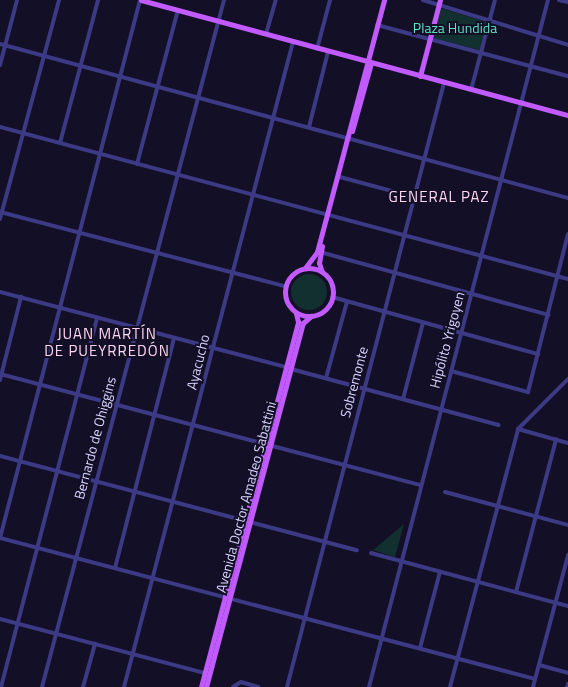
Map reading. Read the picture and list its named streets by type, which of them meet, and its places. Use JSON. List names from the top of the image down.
{
  "streets": {
    "main road": ["Avenida Doctor Amadeo Sabattini"],
    "street": [
      "Hipólito Yrigoyen",
      "Ayacucho",
      "Sobremonte",
      "Bernardo de Ohiggins"
    ]
  },
  "districts": ["GENERAL PAZ", "JUAN MARTÍN DE PUEYRREDÓN"],
  "parks": ["Plaza Hundida"]
}
